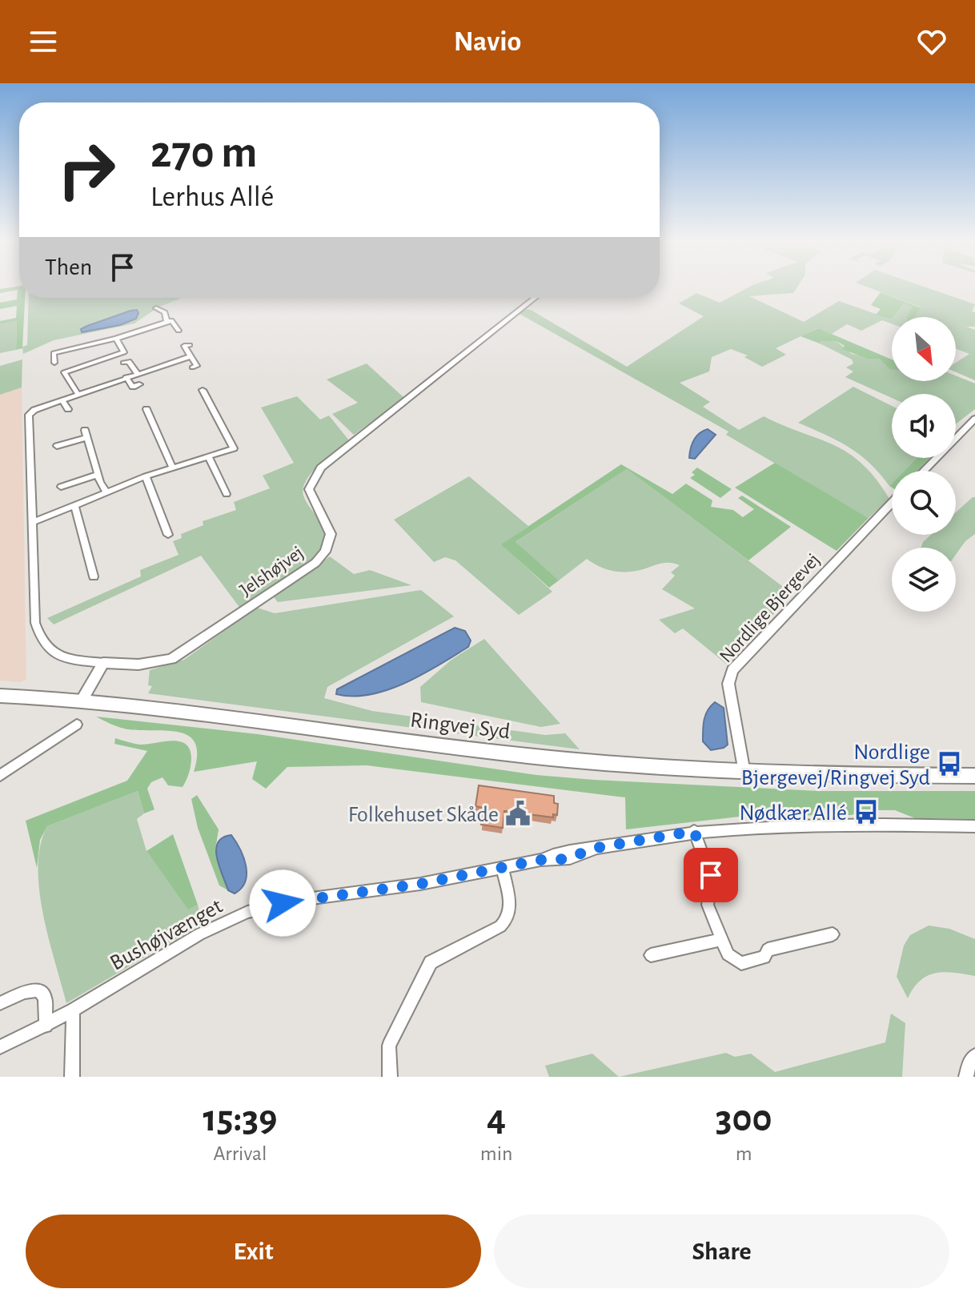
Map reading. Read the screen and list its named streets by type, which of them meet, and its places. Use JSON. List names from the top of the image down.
{
  "streets": {
    "main road": ["Ringvej Syd"],
    "street": ["Jelshøjvej", "Nordlige Bjergevej", "Bushøjvænget"]
  },
  "crossings": [
    ["Nordlige Bjergevej", "Ringvej Syd"]
  ],
  "places": {
    "bus stop": ["Nordlige Bjergevej/Ringvej Syd", "Nødkær Allé"],
    "public building": ["Folkehuset Skåde"]
  },
  "north": "bottom right",
  "page": {
    "header": "Navio",
    "turn": ["270 m", "Lerhus Allé"],
    "then": "Then",
    "eta": [
      "15:39",
      "Arrival",
      "4",
      "min",
      "300",
      "m"
    ],
    "buttons": ["Exit", "Share"]
  }
}
